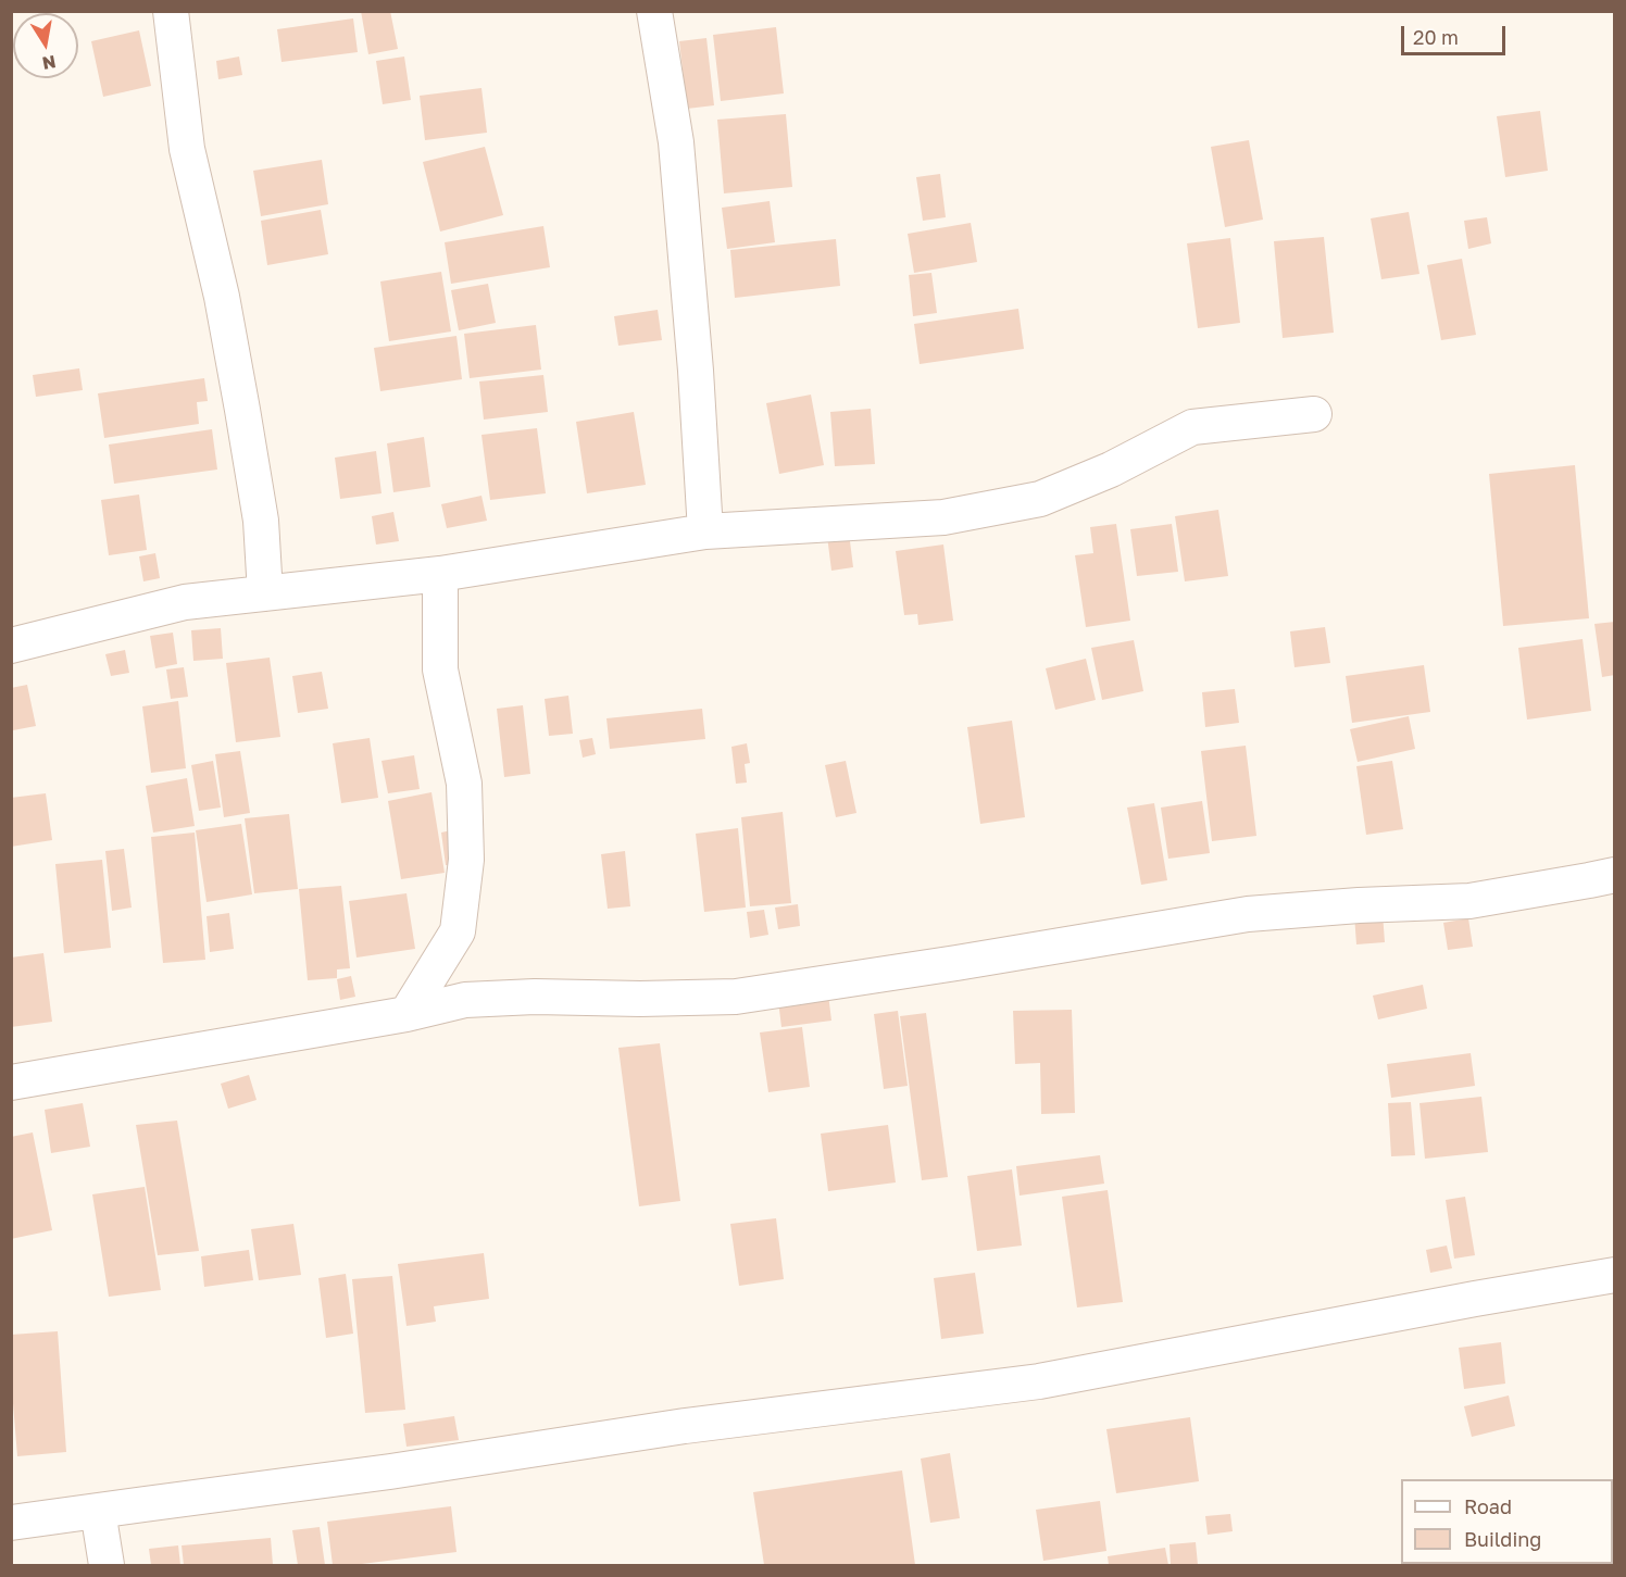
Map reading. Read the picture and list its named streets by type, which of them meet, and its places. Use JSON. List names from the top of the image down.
{
  "legend": ["Road", "Building"],
  "scale_bar": "20 m",
  "north": "bottom"
}
